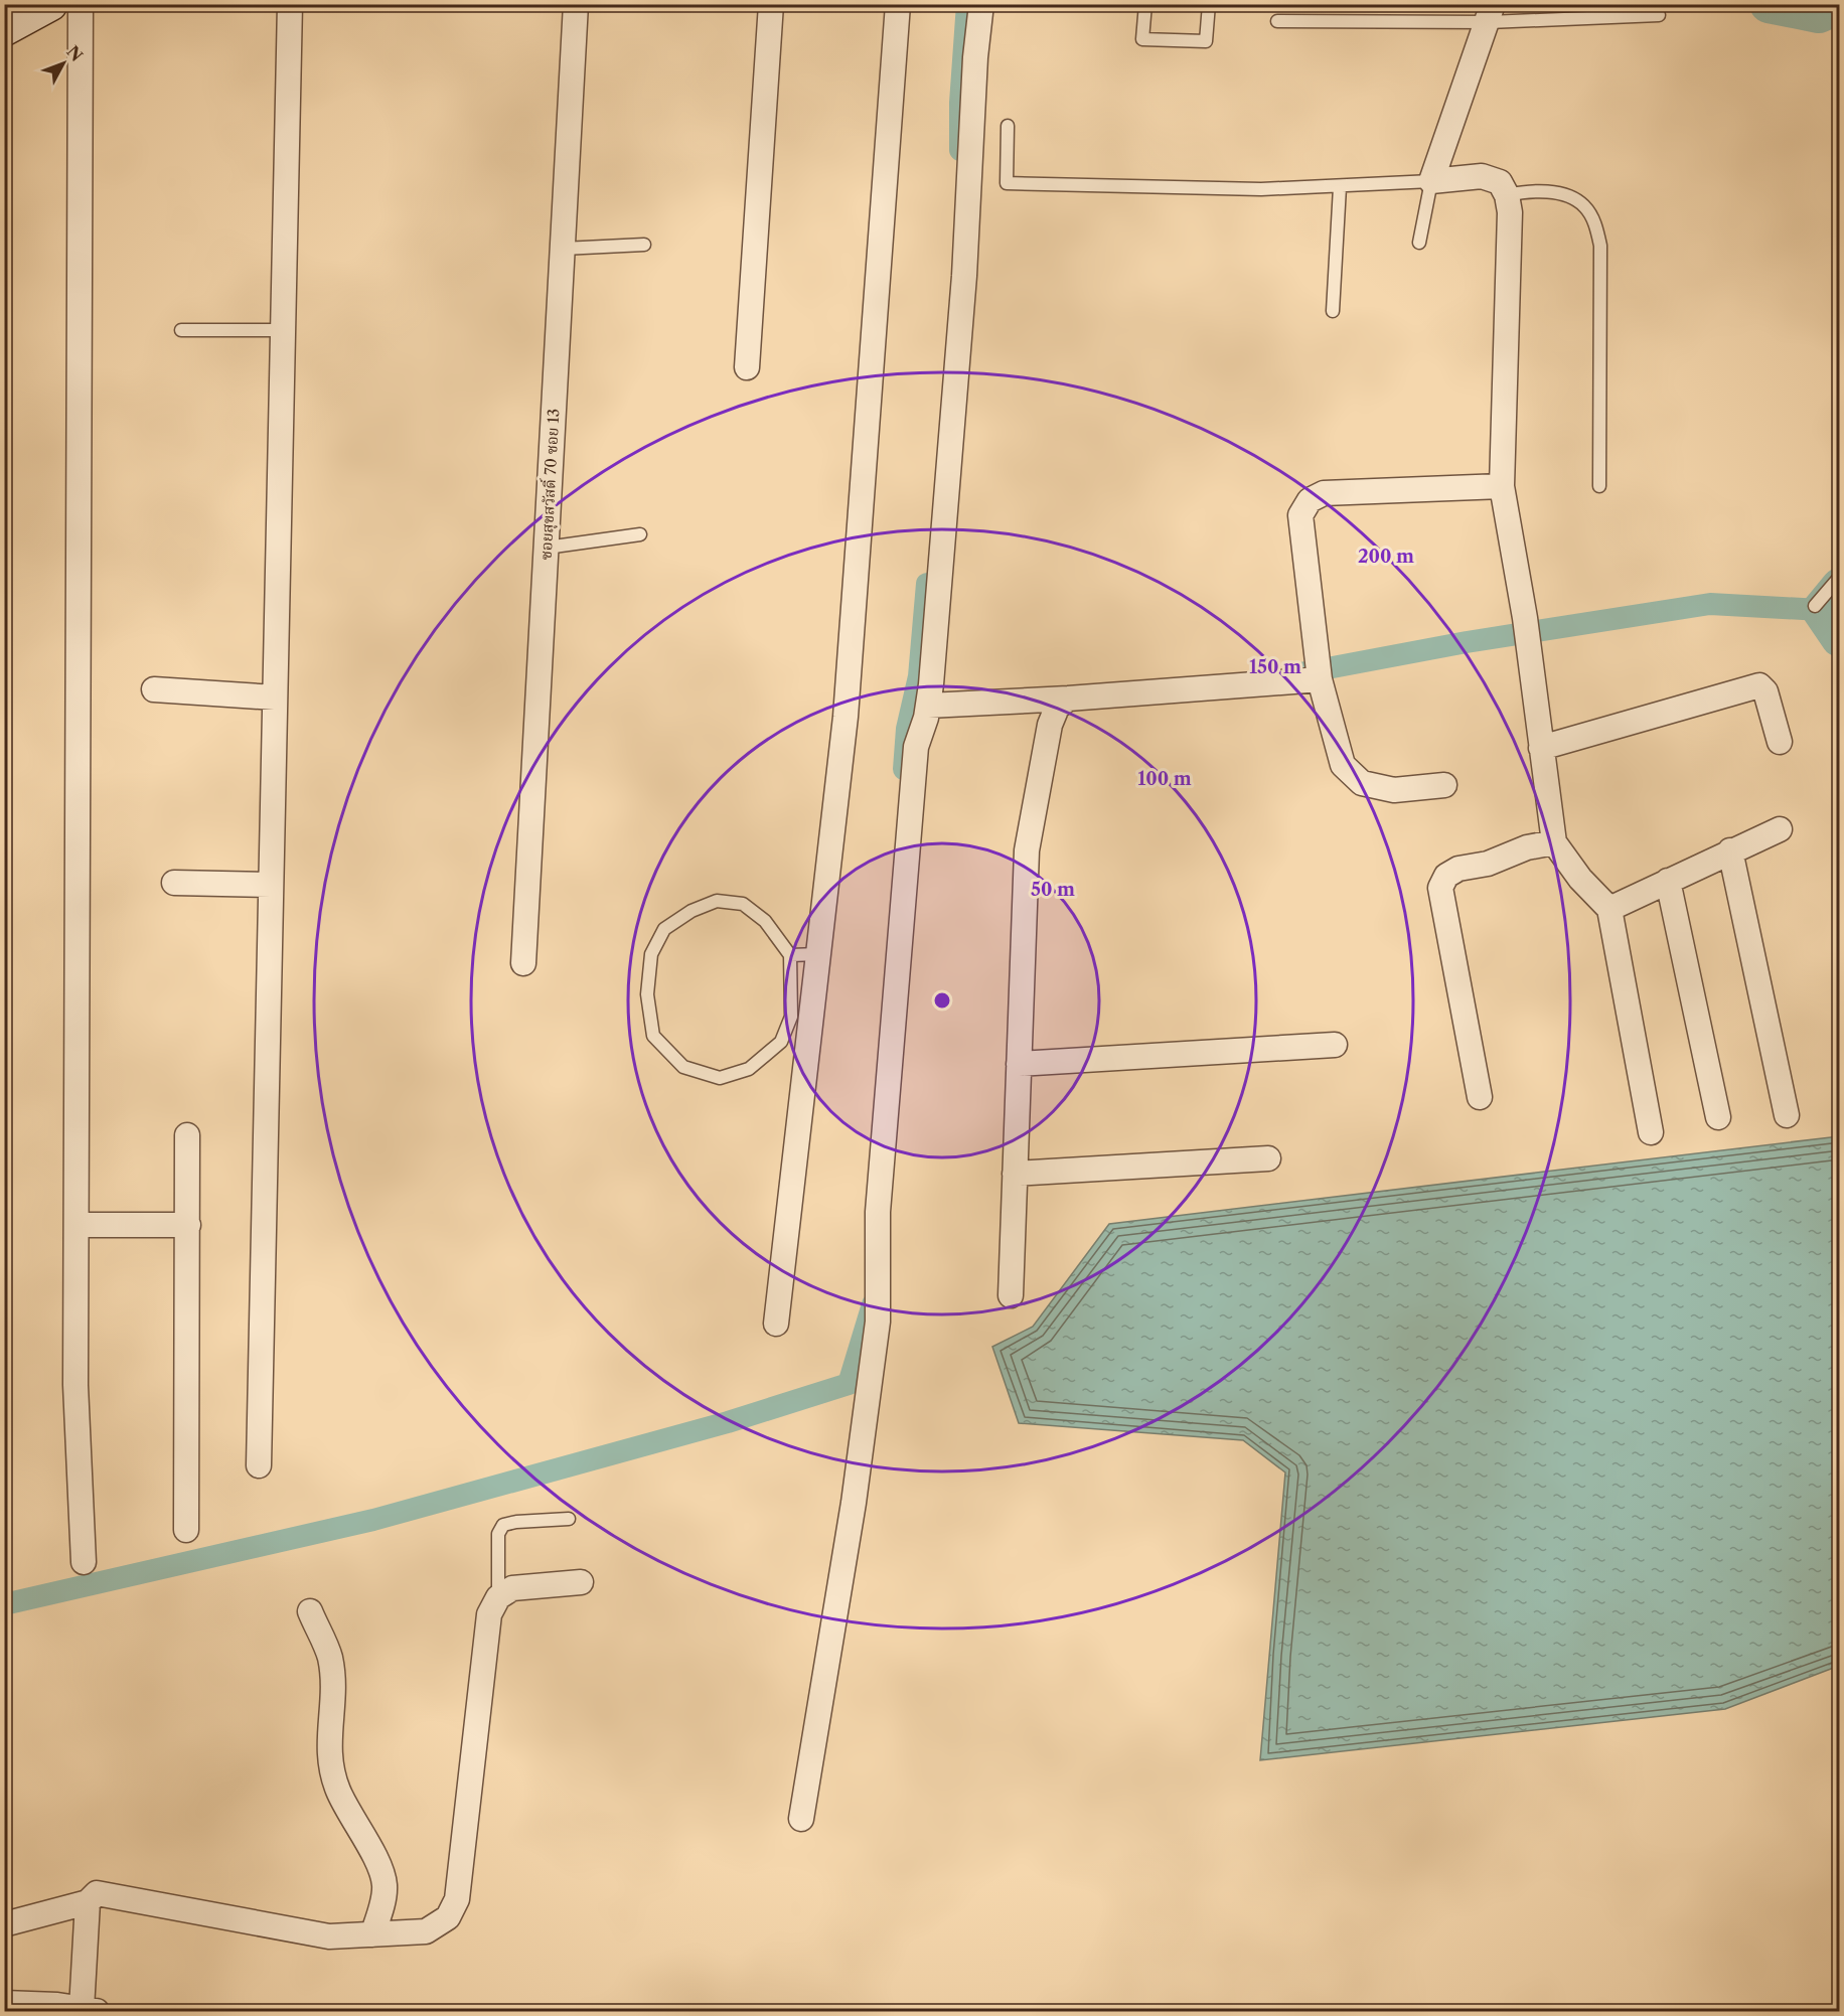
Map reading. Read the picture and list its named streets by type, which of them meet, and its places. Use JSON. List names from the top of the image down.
{
  "streets": {
    "street": ["ซอยสุขสวัสดิ์ 70 ซอย 13"]
  },
  "north": "top right",
  "rings": [
    "200 m",
    "150 m",
    "100 m",
    "50 m"
  ]
}
